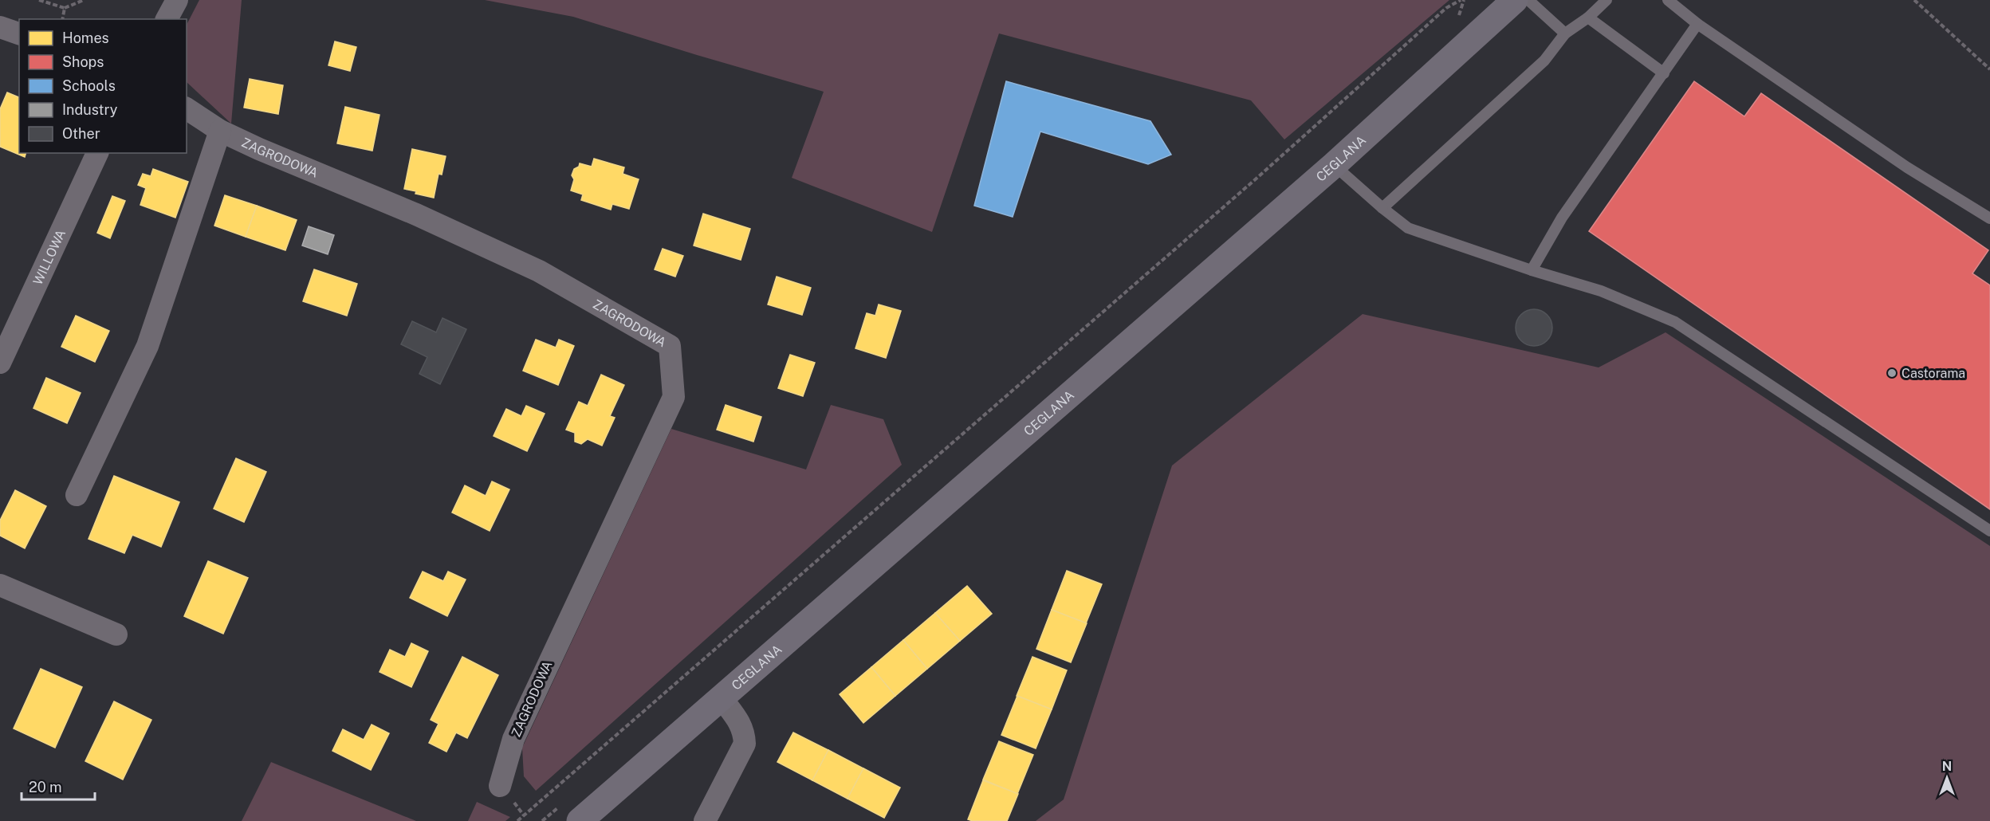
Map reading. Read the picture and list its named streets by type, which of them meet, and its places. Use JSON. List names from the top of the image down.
{
  "streets": {
    "street": ["ZAGRODOWA", "CEGLANA", "WILLOWA"]
  },
  "places": ["Castorama"],
  "legend": [
    "Homes",
    "Shops",
    "Schools",
    "Industry",
    "Other"
  ],
  "scale_bar": "20 m",
  "north": "top"
}
